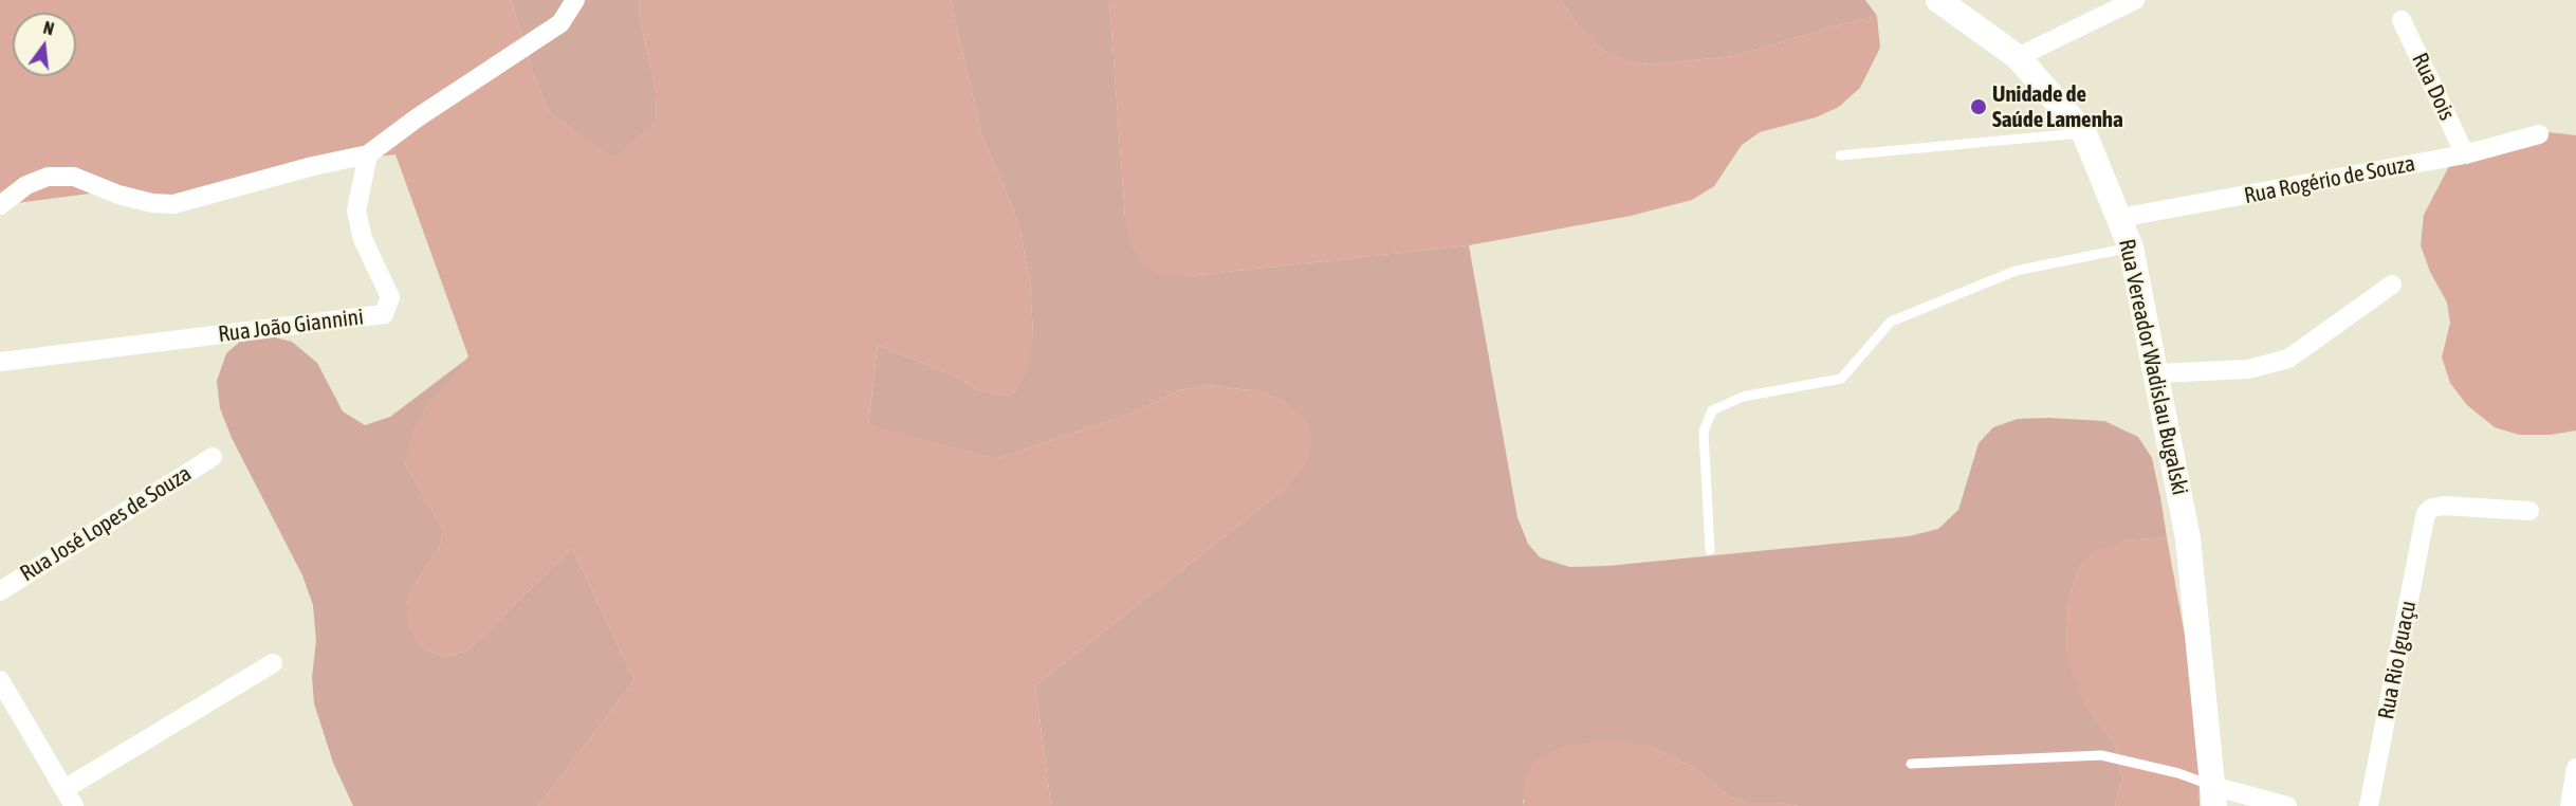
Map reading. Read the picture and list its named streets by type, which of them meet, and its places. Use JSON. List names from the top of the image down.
{
  "streets": {
    "main road": ["Rua Vereador Wadislau Bugalski"],
    "street": [
      "Rua Dois",
      "Rua Rogério de Souza",
      "Rua João Giannini",
      "Rua José Lopes de Souza",
      "Rua Rio Iguaçu"
    ]
  },
  "crossings": [
    ["Rua Dois", "Rua Rogério de Souza"],
    ["Rua Rogério de Souza", "Rua Vereador Wadislau Bugalski"]
  ],
  "places": ["Unidade de Saúde Lamenha"],
  "north": "top"
}
